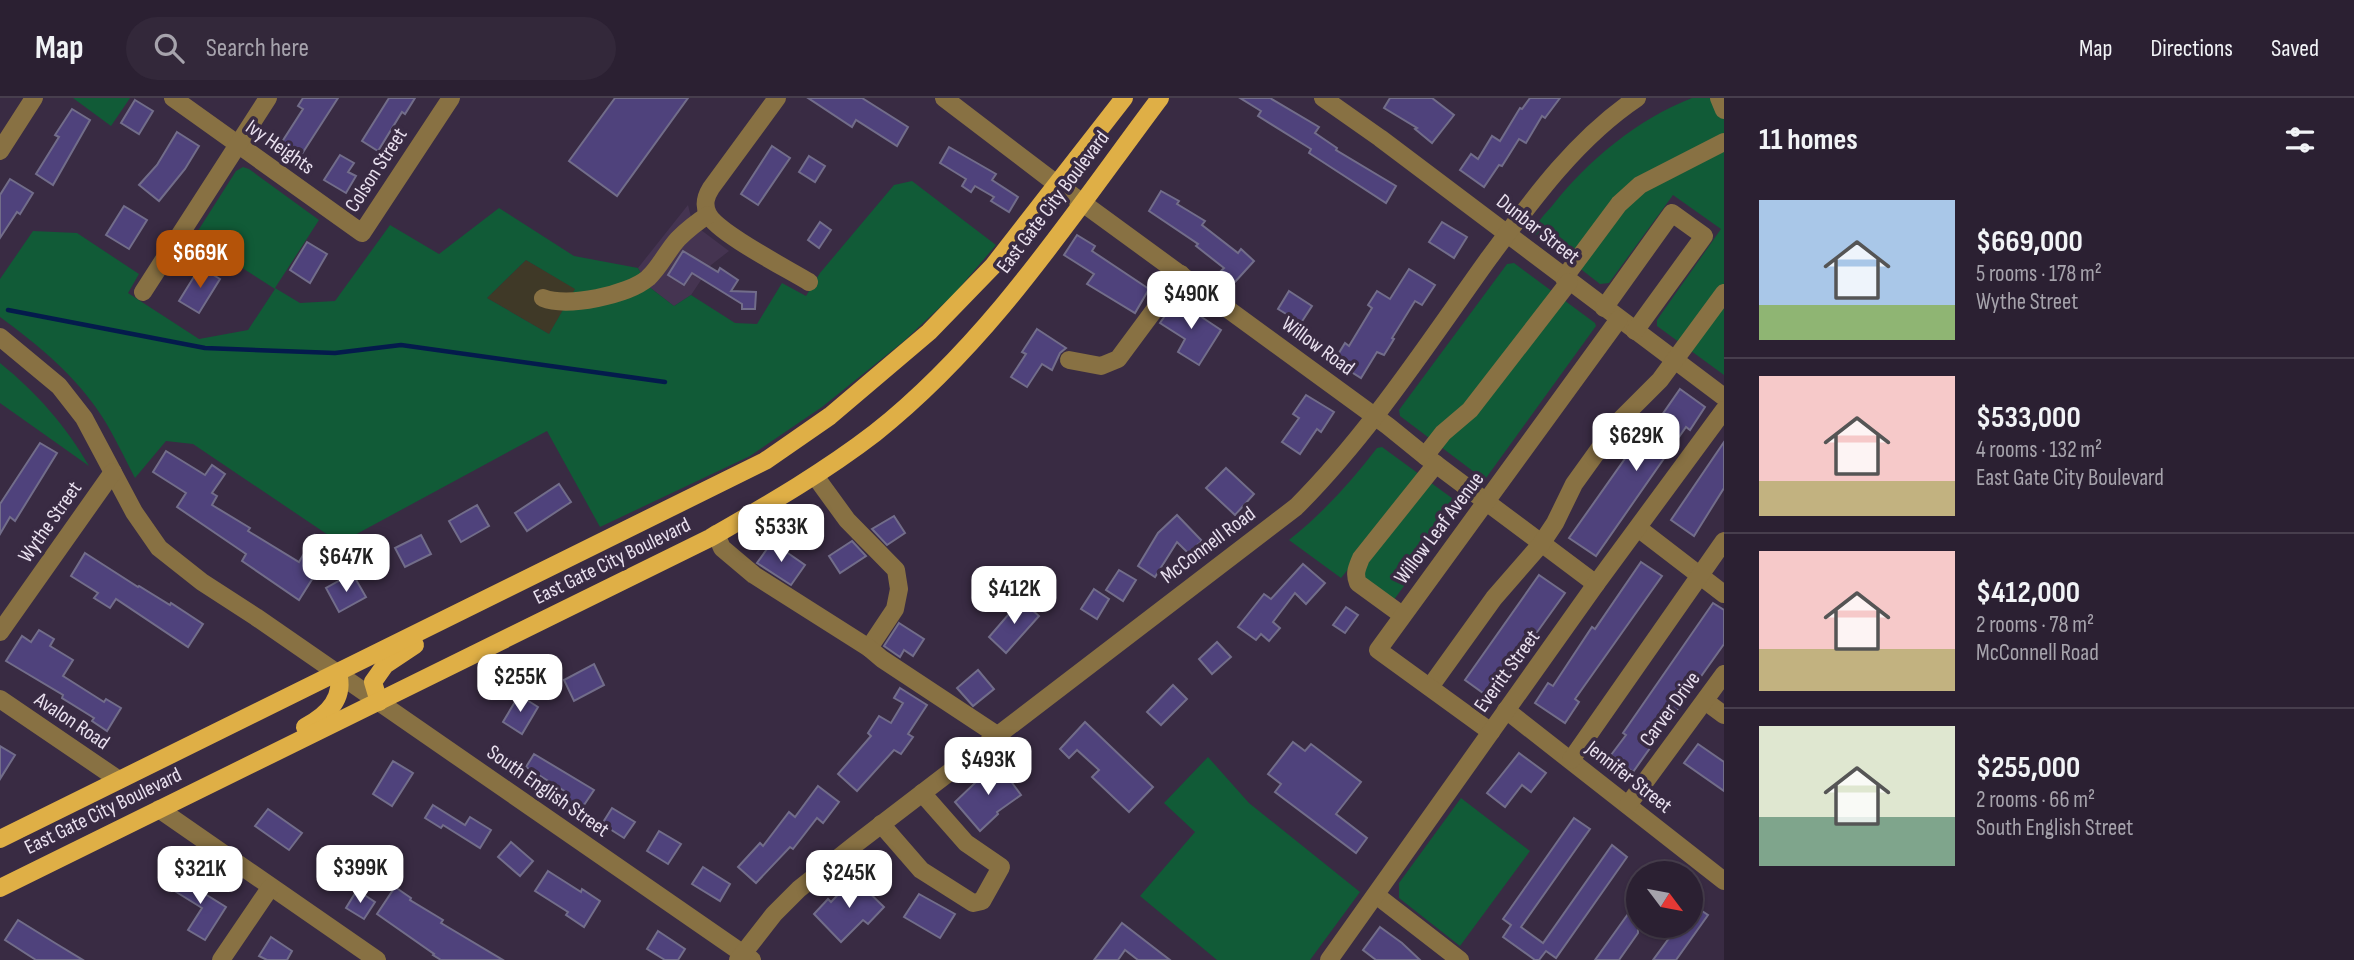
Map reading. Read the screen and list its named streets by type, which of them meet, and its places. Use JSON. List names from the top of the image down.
{
  "streets": {
    "main road": ["East Gate City Boulevard"],
    "street": [
      "Ivy Heights",
      "Colson Street",
      "Dunbar Street",
      "Willow Road",
      "Wythe Street",
      "Willow Leaf Avenue",
      "McConnell Road",
      "Everitt Street",
      "Carver Drive",
      "Avalon Road",
      "Jennifer Street",
      "South English Street"
    ]
  },
  "crossings": [
    ["Ivy Heights", "Colson Street"],
    ["East Gate City Boulevard", "Willow Road"],
    ["East Gate City Boulevard", "Avalon Road"],
    ["East Gate City Boulevard", "South English Street"],
    ["Dunbar Street", "Willow Leaf Avenue"],
    ["Dunbar Street", "McConnell Road"],
    ["Dunbar Street", "Everitt Street"],
    ["Willow Road", "Willow Leaf Avenue"],
    ["Willow Road", "McConnell Road"],
    ["Willow Road", "Everitt Street"],
    ["Wythe Street", "South English Street"],
    ["Willow Leaf Avenue", "Everitt Street"],
    ["McConnell Road", "South English Street"],
    ["Everitt Street", "Jennifer Street"],
    ["Carver Drive", "Jennifer Street"]
  ],
  "north": "bottom right",
  "page": {
    "header": "Map",
    "search": "Search here",
    "nav": ["Map", "Directions", "Saved"],
    "heading": "11 homes",
    "list": [
      {
        "name": "$669,000",
        "note": "5 rooms · 178 m² · Wythe Street"
      },
      {
        "name": "$533,000",
        "note": "4 rooms · 132 m² · East Gate City Boulevard"
      },
      {
        "name": "$412,000",
        "note": "2 rooms · 78 m² · McConnell Road"
      },
      {
        "name": "$255,000",
        "note": "2 rooms · 66 m² · South English Street"
      }
    ],
    "price": [
      "$669K",
      "$490K",
      "$629K",
      "$533K",
      "$647K",
      "$412K",
      "$255K",
      "$493K",
      "$399K",
      "$321K",
      "$245K"
    ]
  }
}
